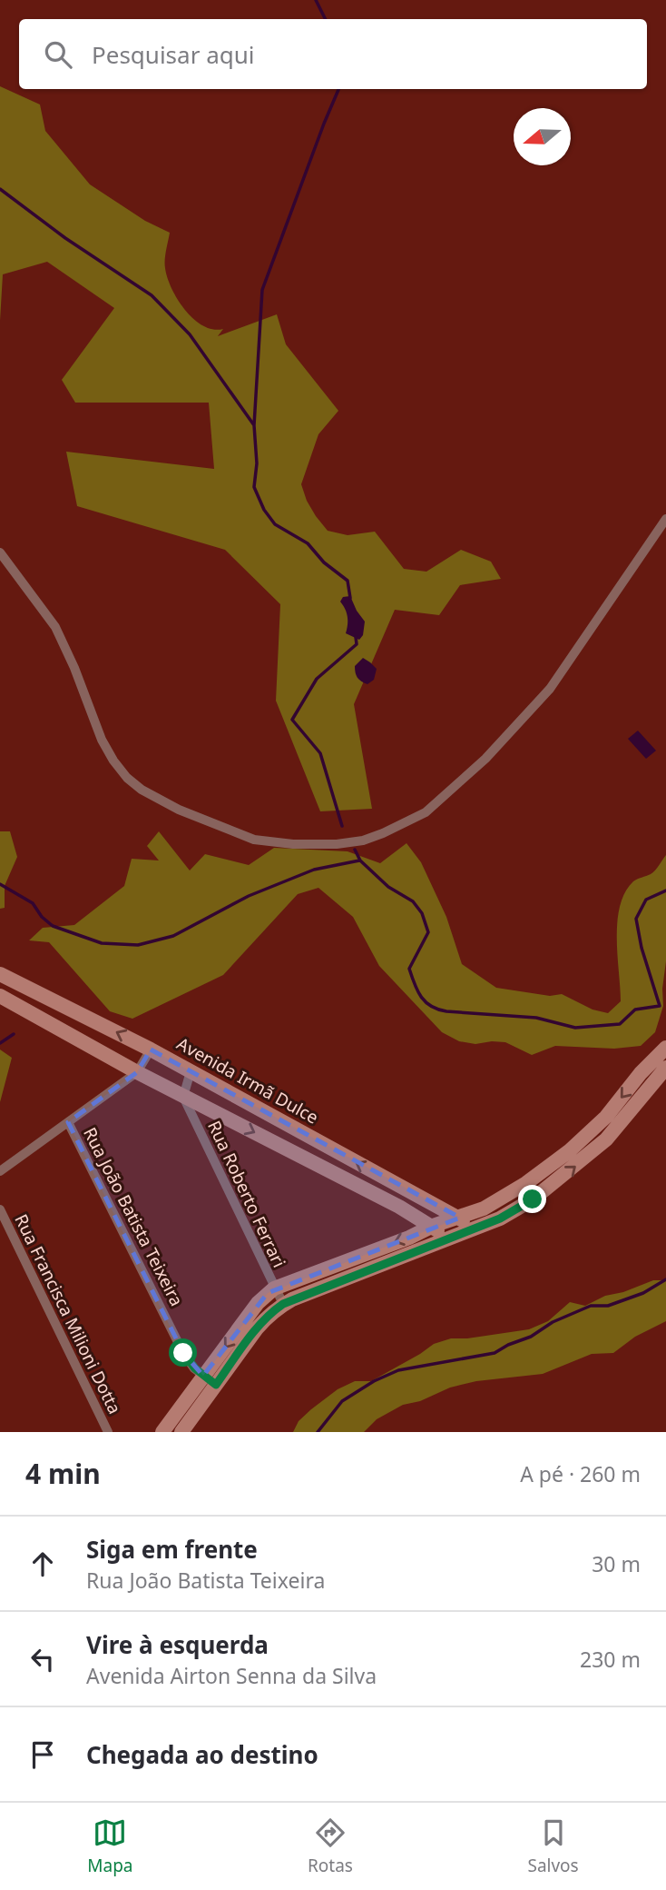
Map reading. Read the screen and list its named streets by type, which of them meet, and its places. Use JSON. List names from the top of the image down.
{
  "streets": {
    "street": [
      "Avenida Irmã Dulce",
      "Rua Roberto Ferrari",
      "Rua João Batista Teixeira",
      "Rua Francisca Milioni Dotta"
    ]
  },
  "north": "left",
  "page": {
    "search": "Pesquisar aqui",
    "heading": ["4 min", "A pé · 260 m"],
    "list": [
      ["Siga em frente", "Rua João Batista Teixeira", "30 m"],
      ["Vire à esquerda", "Avenida Airton Senna da Silva", "230 m"],
      "Chegada ao destino"
    ],
    "nav": ["Mapa", "Rotas", "Salvos"]
  }
}
